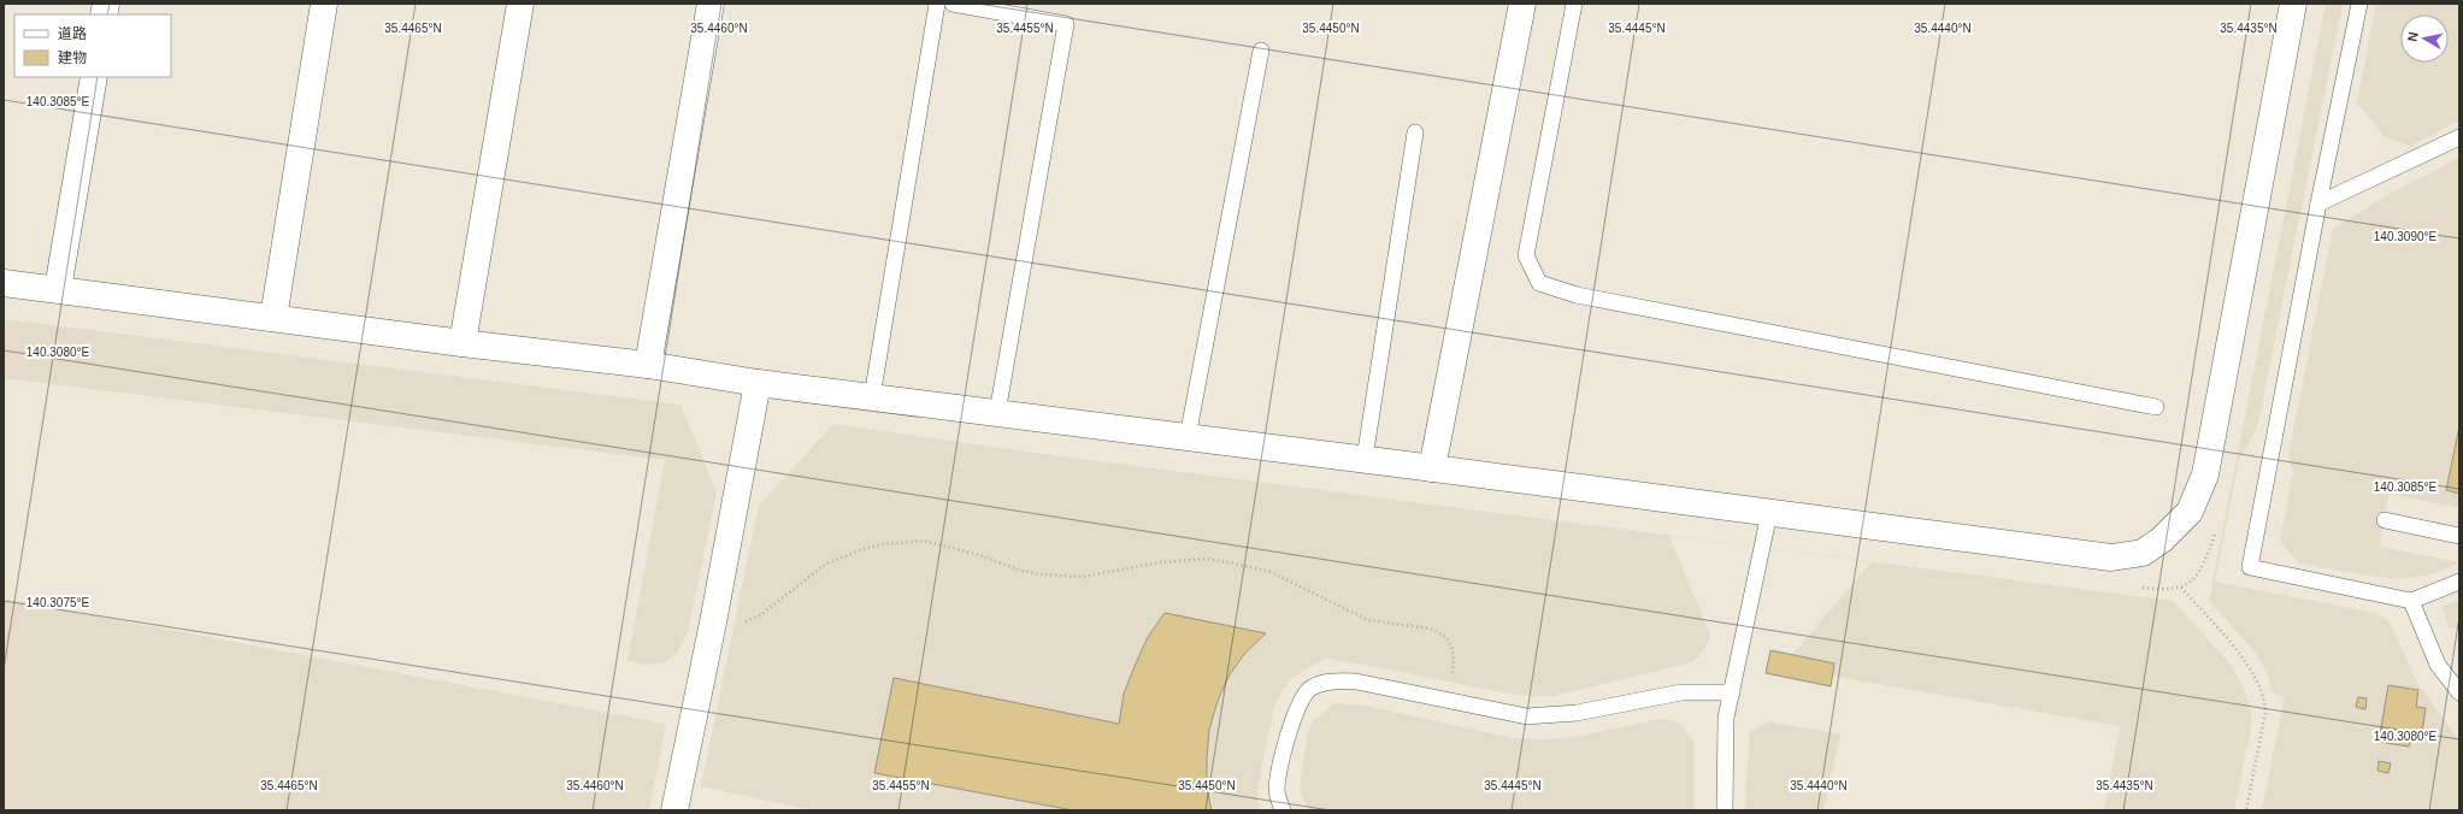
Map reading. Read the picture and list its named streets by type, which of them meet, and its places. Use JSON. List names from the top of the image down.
{
  "legend": ["道路", "建物"],
  "north": "left",
  "coordinates": [
    "35.4465°N",
    "35.4460°N",
    "35.4455°N",
    "35.4450°N",
    "35.4445°N",
    "35.4440°N",
    "35.4435°N",
    "140.3085°E",
    "140.3090°E",
    "140.3080°E",
    "140.3075°E"
  ]
}
